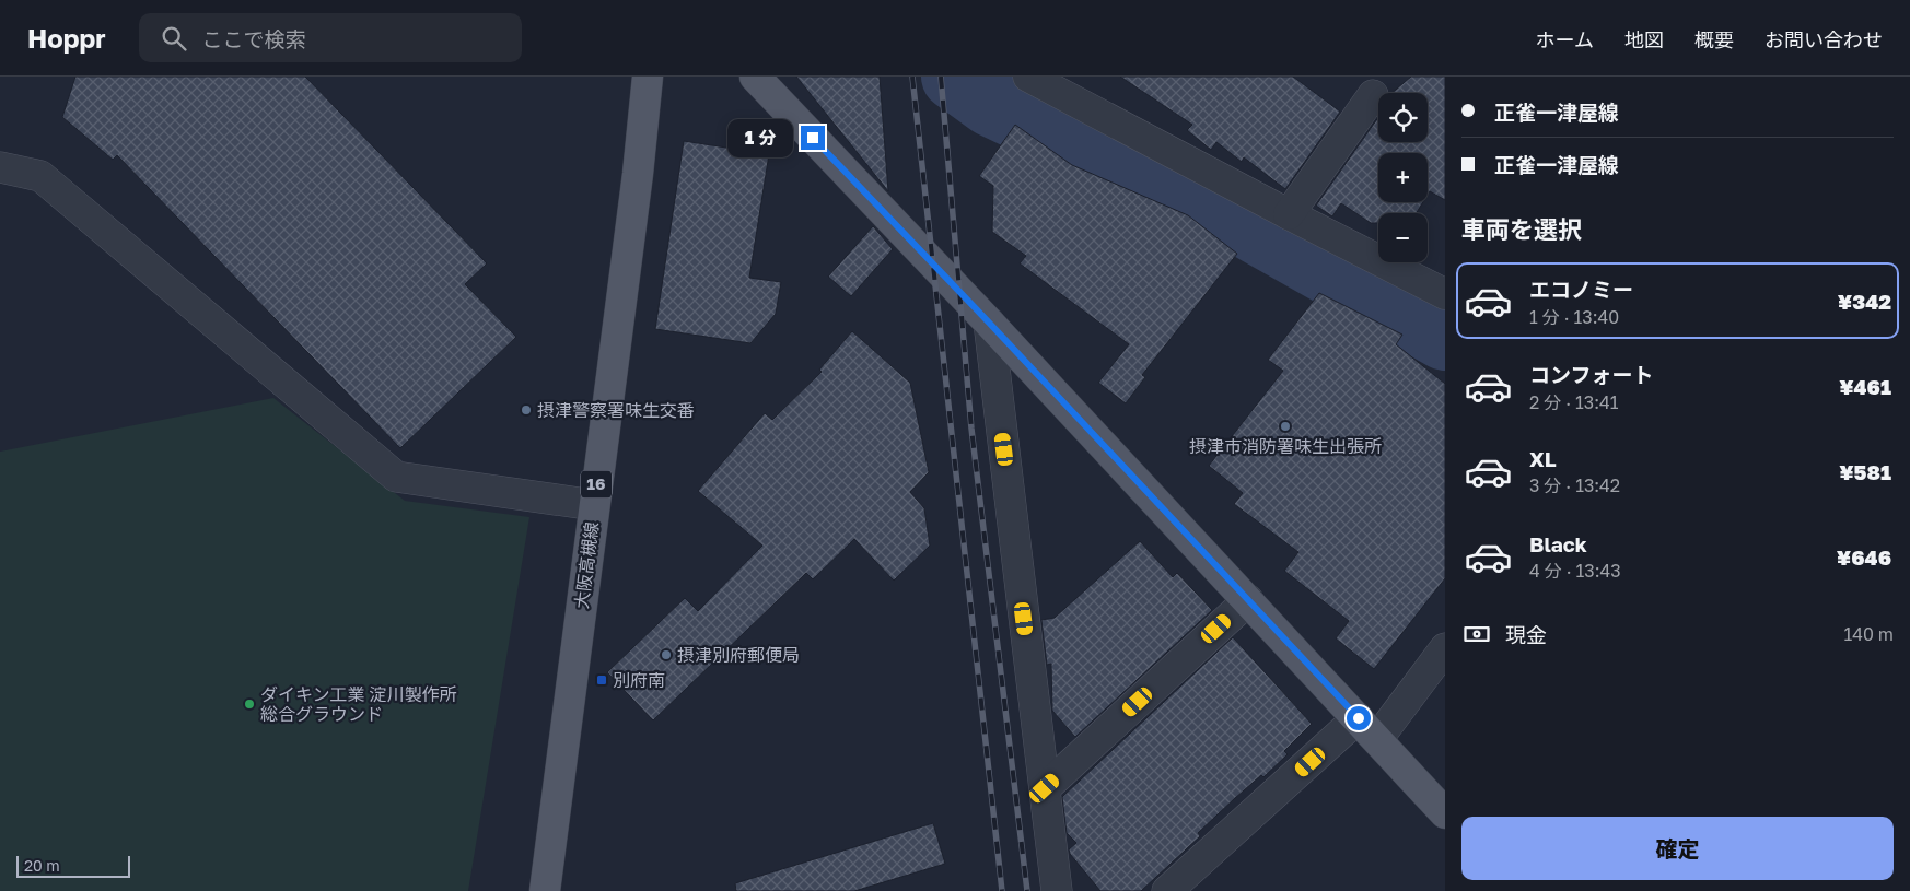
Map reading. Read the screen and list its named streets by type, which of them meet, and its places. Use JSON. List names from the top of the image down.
{
  "streets": {
    "main road": ["16", "大阪高槻線"]
  },
  "places": {
    "other": [
      "摂津警察署味生交番",
      "摂津市消防署味生出張所",
      "摂津別府郵便局",
      "ダイキン工業 淀川製作所 総合グラウンド"
    ],
    "transit": ["別府南"]
  },
  "scale_bar": "20 m",
  "page": {
    "header": "Hoppr",
    "search": "ここで検索",
    "nav": [
      "ホーム",
      "地図",
      "概要",
      "お問い合わせ"
    ],
    "banner": ["正雀一津屋線", "正雀一津屋線"],
    "map_buttons": ["+", "−"],
    "bubble": "1 分",
    "heading": "車両を選択",
    "list": [
      {
        "name": "エコノミー",
        "note": "1 分 · 13:40",
        "value": "¥342"
      },
      {
        "name": "コンフォート",
        "note": "2 分 · 13:41",
        "value": "¥461"
      },
      {
        "name": "XL",
        "note": "3 分 · 13:42",
        "value": "¥581"
      },
      {
        "name": "Black",
        "note": "4 分 · 13:43",
        "value": "¥646"
      }
    ],
    "pay": ["現金", "140 m"],
    "buttons": "確定",
    "scale": "20 m"
  }
}
